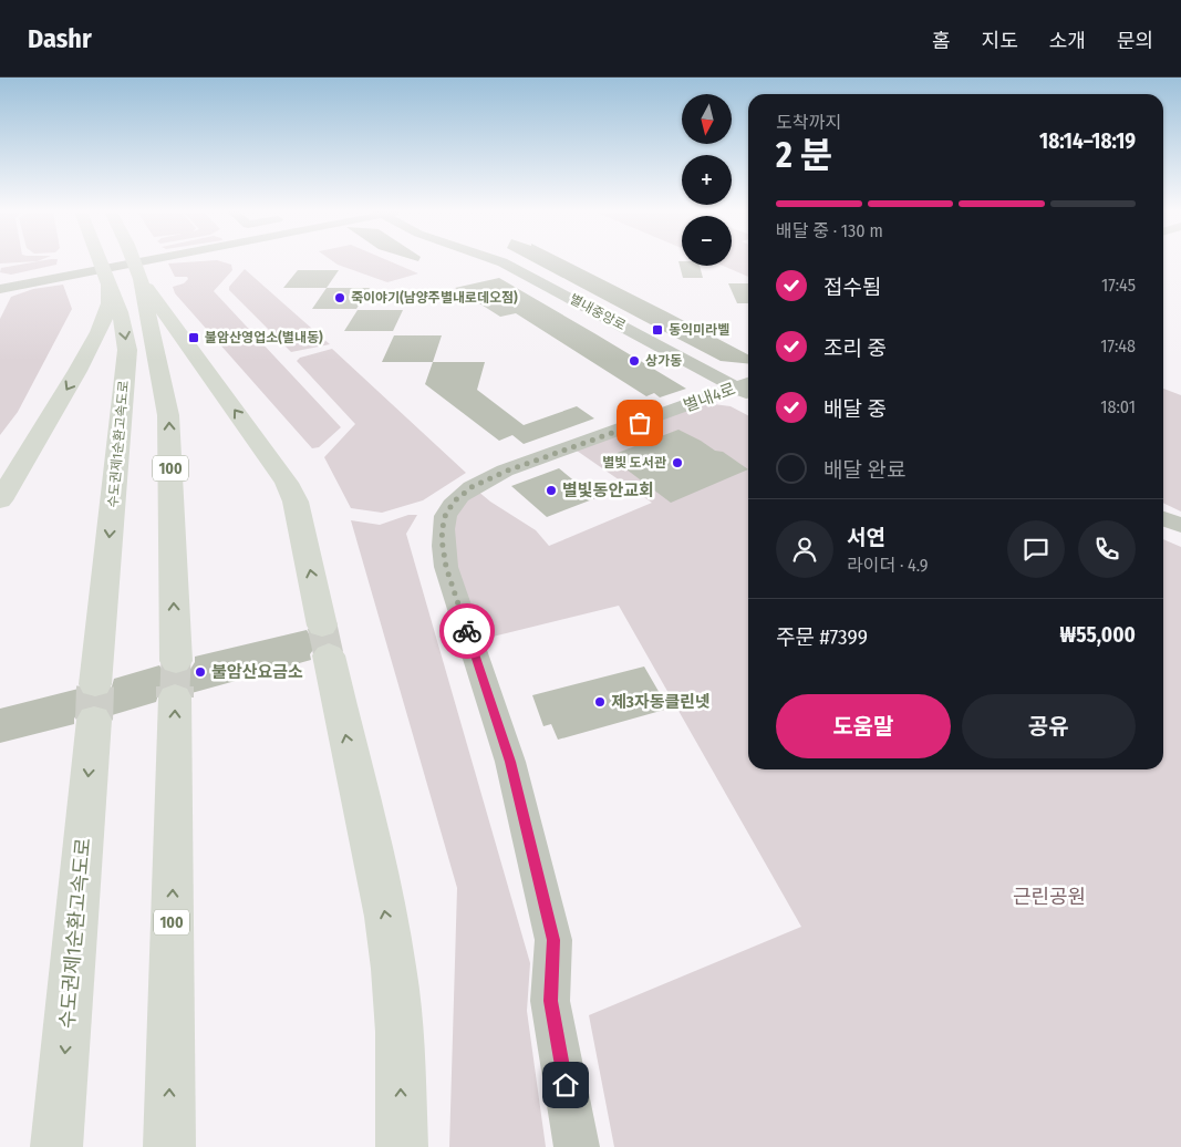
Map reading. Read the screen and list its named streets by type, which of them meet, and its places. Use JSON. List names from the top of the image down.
{
  "streets": {
    "highway": ["수도권제1순환고속도로", "100"],
    "street": ["별내중앙로", "별내4로"]
  },
  "crossings": [
    ["별내중앙로", "별내4로"]
  ],
  "parks": ["근린공원"],
  "places": {
    "other": [
      "죽이야기(남양주별내로데오점)",
      "상가동",
      "별빛 도서관",
      "별빛동안교회",
      "불암산요금소",
      "제3자동클린넷"
    ],
    "transit": ["동익미라벨", "불암산영업소(별내동)"]
  },
  "north": "bottom",
  "page": {
    "header": "Dashr",
    "nav": [
      "홈",
      "지도",
      "소개",
      "문의"
    ],
    "map_buttons": ["+", "−"],
    "heading": ["2 분", "도착까지", "18:14–18:19"],
    "panel": [
      "서연",
      "라이더 · 4.9",
      "주문 #7399",
      "₩55,000"
    ],
    "bar": "배달 중 · 130 m",
    "list": [
      ["접수됨", "17:45"],
      ["조리 중", "17:48"],
      ["배달 중", "18:01"],
      "배달 완료"
    ],
    "buttons": ["도움말", "공유"]
  }
}
